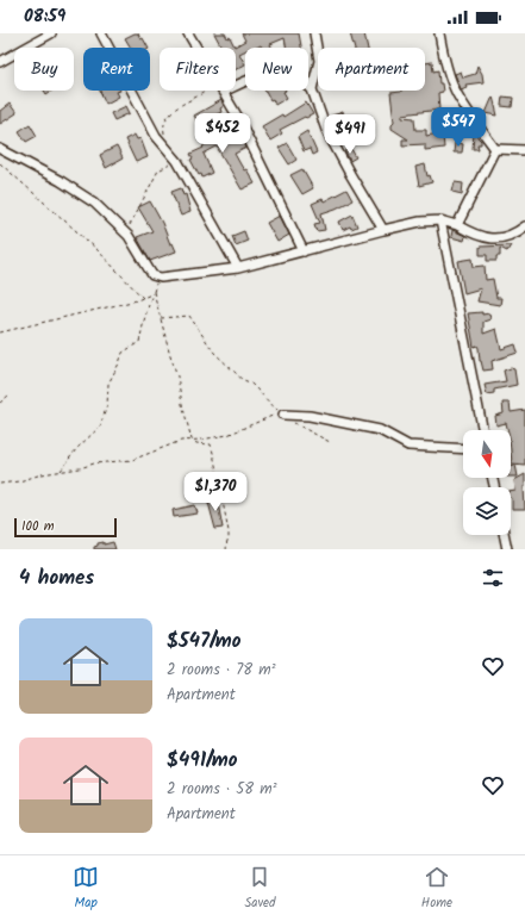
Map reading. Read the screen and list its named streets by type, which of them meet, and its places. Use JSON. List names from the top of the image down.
{
  "scale_bar": "100 m",
  "north": "bottom",
  "page": {
    "status": "08:59",
    "chip": [
      "Buy",
      "Rent",
      "Filters",
      "New",
      "Apartment"
    ],
    "price": [
      "$547",
      "$452",
      "$491",
      "$1,370"
    ],
    "scale": "100 m",
    "heading": "4 homes",
    "list": [
      {
        "name": "$547/mo",
        "note": "2 rooms · 78 m² · Apartment"
      },
      {
        "name": "$491/mo",
        "note": "2 rooms · 58 m² · Apartment"
      }
    ],
    "tabs": ["Map", "Saved", "Home"]
  }
}
